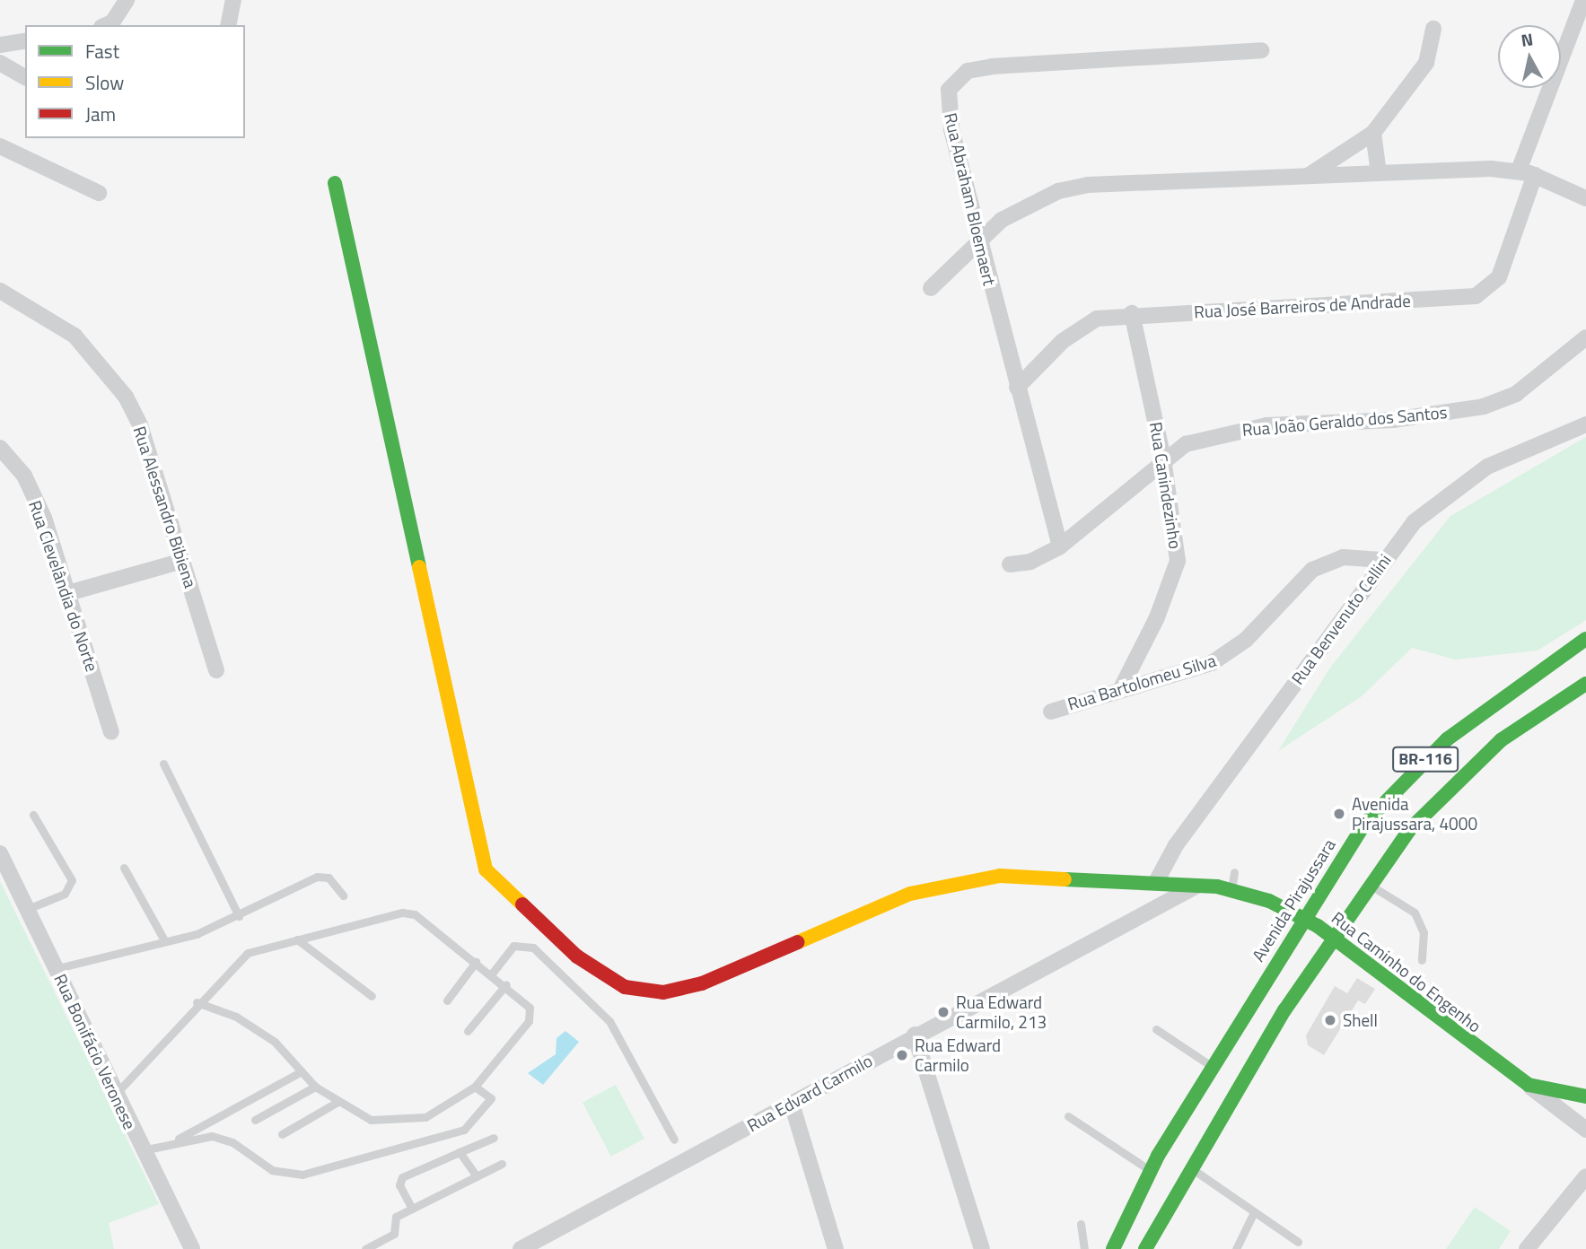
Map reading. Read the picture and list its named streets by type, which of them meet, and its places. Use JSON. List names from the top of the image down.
{
  "streets": {
    "street": [
      "Rua Abraham Bloemaert",
      "Rua José Barreiros de Andrade",
      "Rua João Geraldo dos Santos",
      "Rua Canindezinho",
      "Rua Alessandro Bibiena",
      "Rua Clevelândia do Norte",
      "Rua Benvenuto Cellini",
      "Rua Bartolomeu Silva",
      "BR-116",
      "Avenida Pirajussara",
      "Rua Caminho do Engenho",
      "Rua Bonifácio Veronese",
      "Rua Edvard Carmilo"
    ]
  },
  "crossings": [
    ["Rua Abraham Bloemaert", "Rua José Barreiros de Andrade"],
    ["Rua Abraham Bloemaert", "Rua João Geraldo dos Santos"],
    ["Rua José Barreiros de Andrade", "Rua Canindezinho"],
    ["Rua João Geraldo dos Santos", "Rua Canindezinho"],
    ["Rua Canindezinho", "Rua Bartolomeu Silva"],
    ["Rua Benvenuto Cellini", "Rua Bartolomeu Silva"],
    ["Rua Benvenuto Cellini", "Rua Caminho do Engenho"],
    ["BR-116", "Rua Caminho do Engenho"],
    ["Avenida Pirajussara", "Rua Caminho do Engenho"],
    ["Rua Caminho do Engenho", "Rua Edvard Carmilo"]
  ],
  "places": [
    "Avenida Pirajussara, 4000",
    "Rua Edward Carmilo, 213",
    "Shell",
    "Rua Edward Carmilo"
  ],
  "legend": ["Fast", "Slow", "Jam"],
  "north": "top"
}
